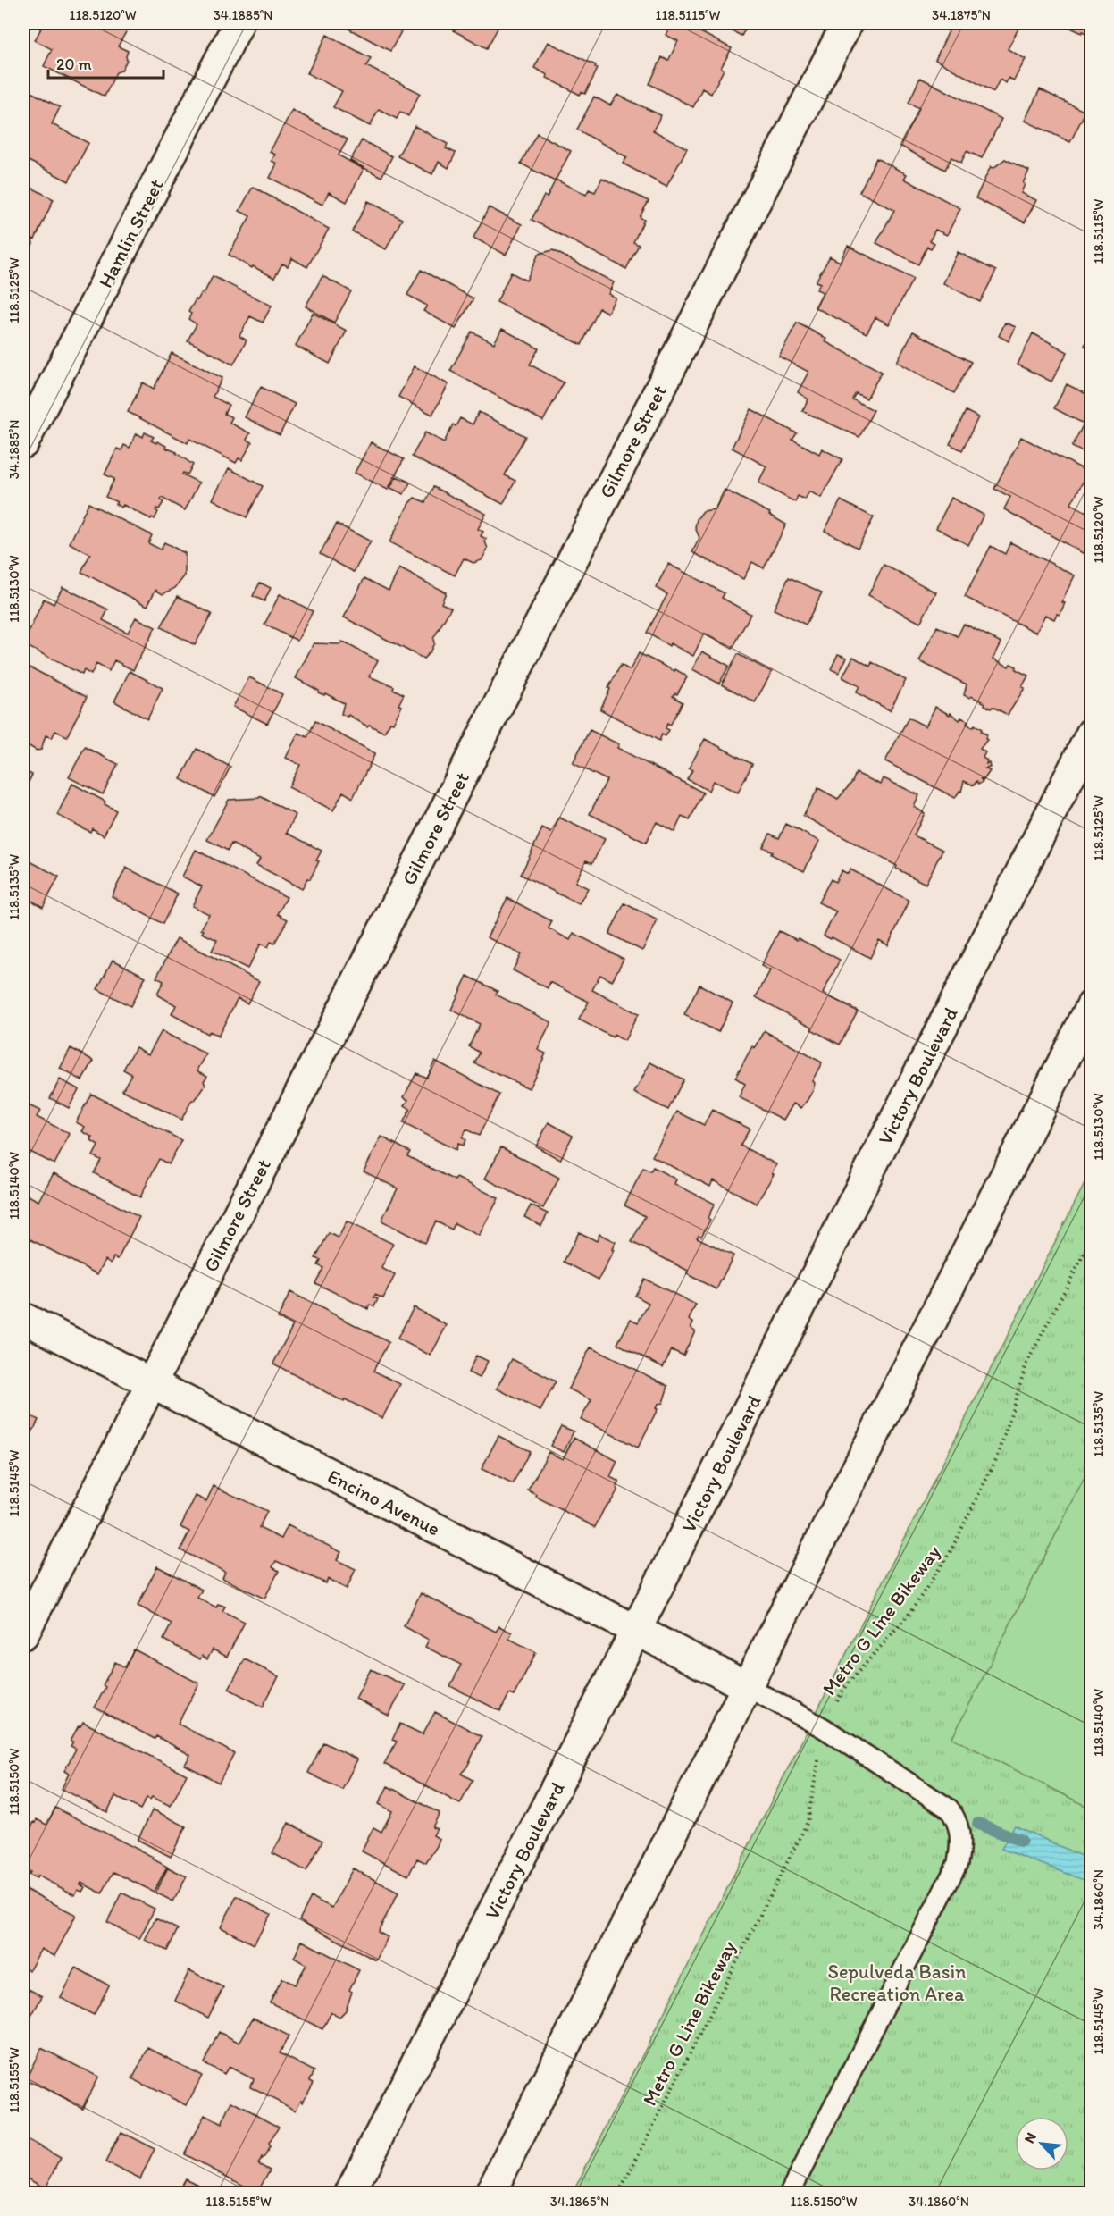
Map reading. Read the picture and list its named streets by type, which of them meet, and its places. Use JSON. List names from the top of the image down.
{
  "streets": {
    "street": [
      "Hamlin Street",
      "Gilmore Street",
      "Victory Boulevard",
      "Encino Avenue"
    ],
    "path": ["Metro G Line Bikeway"]
  },
  "crossings": [
    ["Gilmore Street", "Encino Avenue"],
    ["Victory Boulevard", "Encino Avenue"]
  ],
  "parks": ["Sepulveda Basin Recreation Area"],
  "scale_bar": "20 m",
  "north": "top left",
  "coordinates": [
    "118.5120°W",
    "34.1885°N",
    "118.5115°W",
    "34.1875°N",
    "118.5125°W",
    "118.5130°W",
    "118.5135°W",
    "118.5140°W",
    "118.5145°W",
    "118.5150°W",
    "34.1860°N",
    "118.5155°W",
    "34.1865°N"
  ]
}
